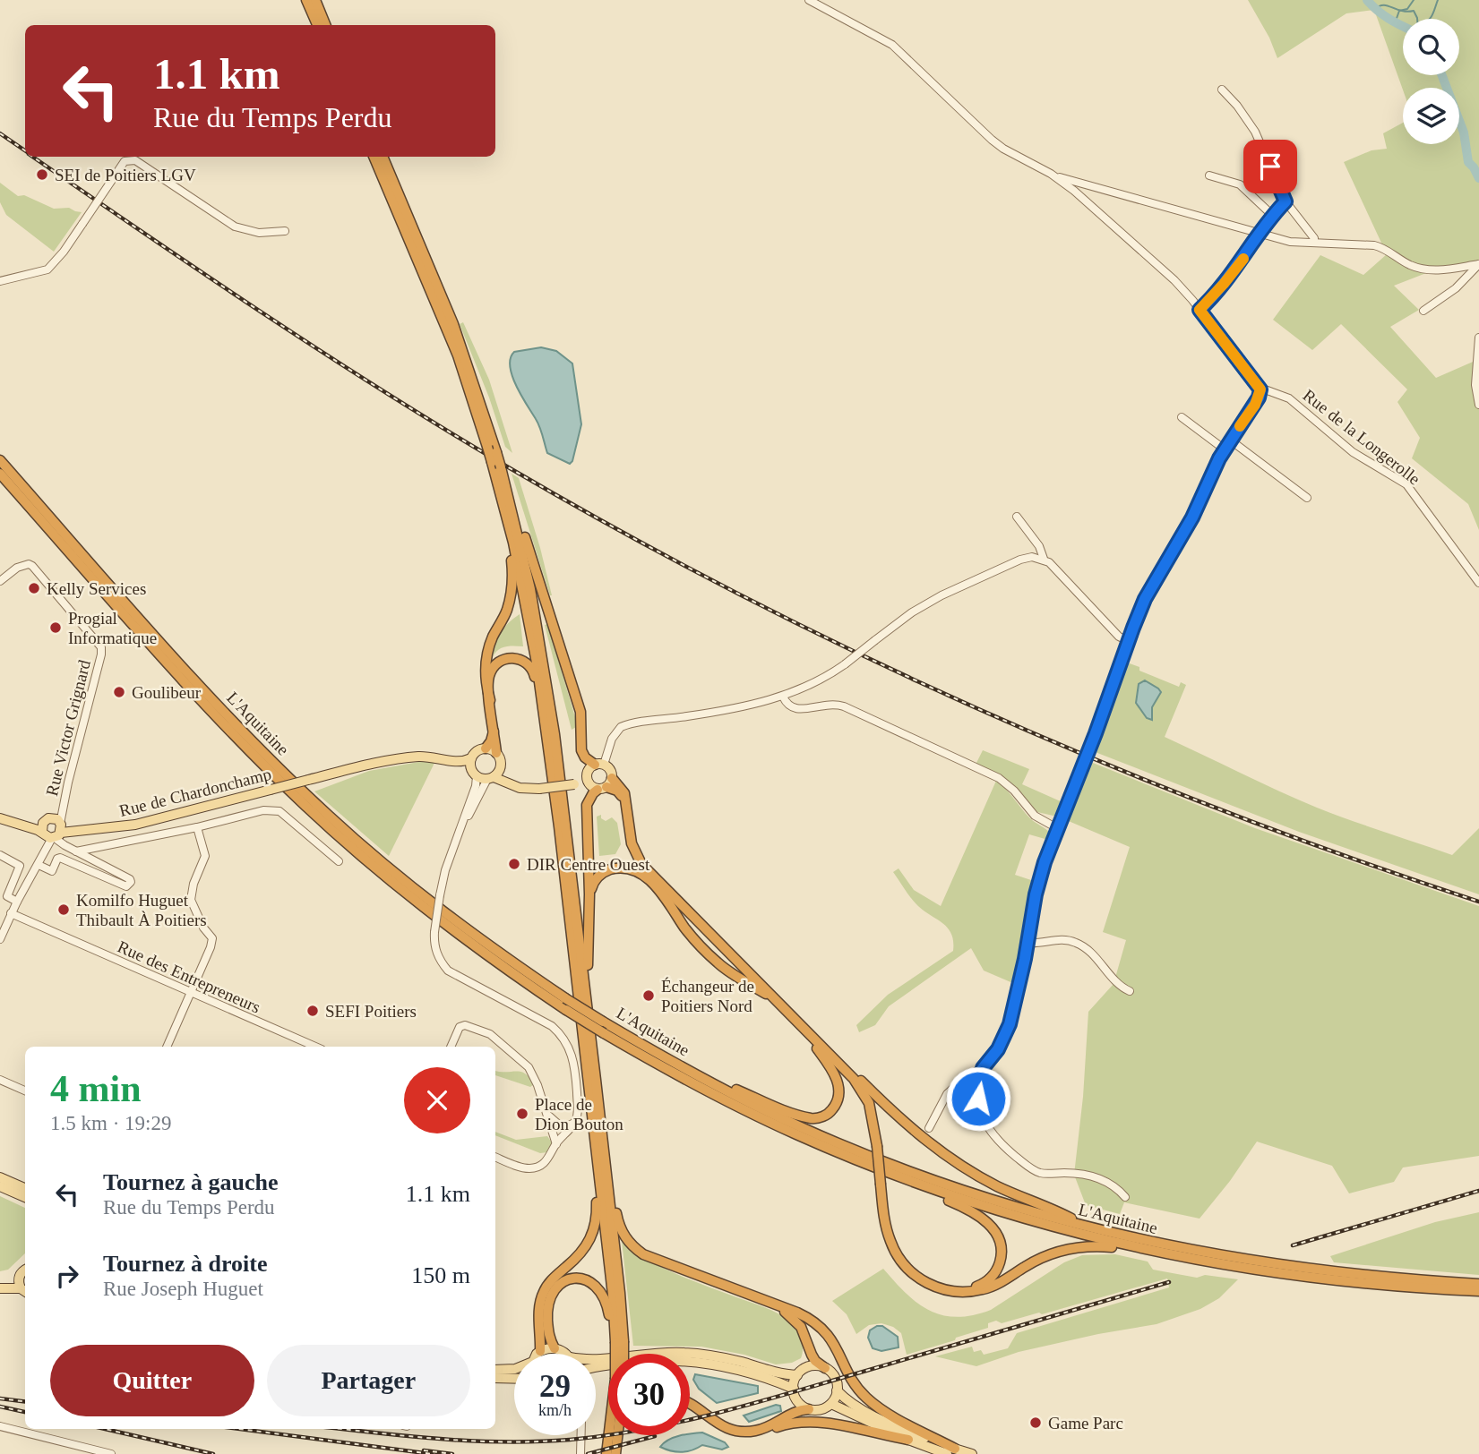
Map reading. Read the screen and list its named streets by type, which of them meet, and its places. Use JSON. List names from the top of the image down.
{
  "streets": {
    "highway": ["L'Aquitaine"],
    "main road": ["Rue de Chardonchamp"],
    "street": ["Rue de la Longerolle", "Rue Victor Grignard", "Rue des Entrepreneurs"]
  },
  "crossings": [
    ["Rue Victor Grignard", "Rue de Chardonchamp"]
  ],
  "places": [
    "SEI de Poitiers LGV",
    "Kelly Services",
    "Progial Informatique",
    "Goulibeur",
    "DIR Centre Ouest",
    "Komilfo Huguet Thibault À Poitiers",
    "Échangeur de Poitiers Nord",
    "SEFI Poitiers",
    "Place de Dion Bouton",
    "Game Parc"
  ],
  "page": {
    "turn": ["1.1 km", "Rue du Temps Perdu"],
    "heading": ["4 min", "1.5 km · 19:29"],
    "list": [
      {
        "name": "Tournez à gauche",
        "note": "Rue du Temps Perdu",
        "value": "1.1 km"
      },
      {
        "name": "Tournez à droite",
        "note": "Rue Joseph Huguet",
        "value": "150 m"
      }
    ],
    "buttons": ["Quitter", "Partager"],
    "speed": "29 km/h",
    "limit": "30"
  }
}
